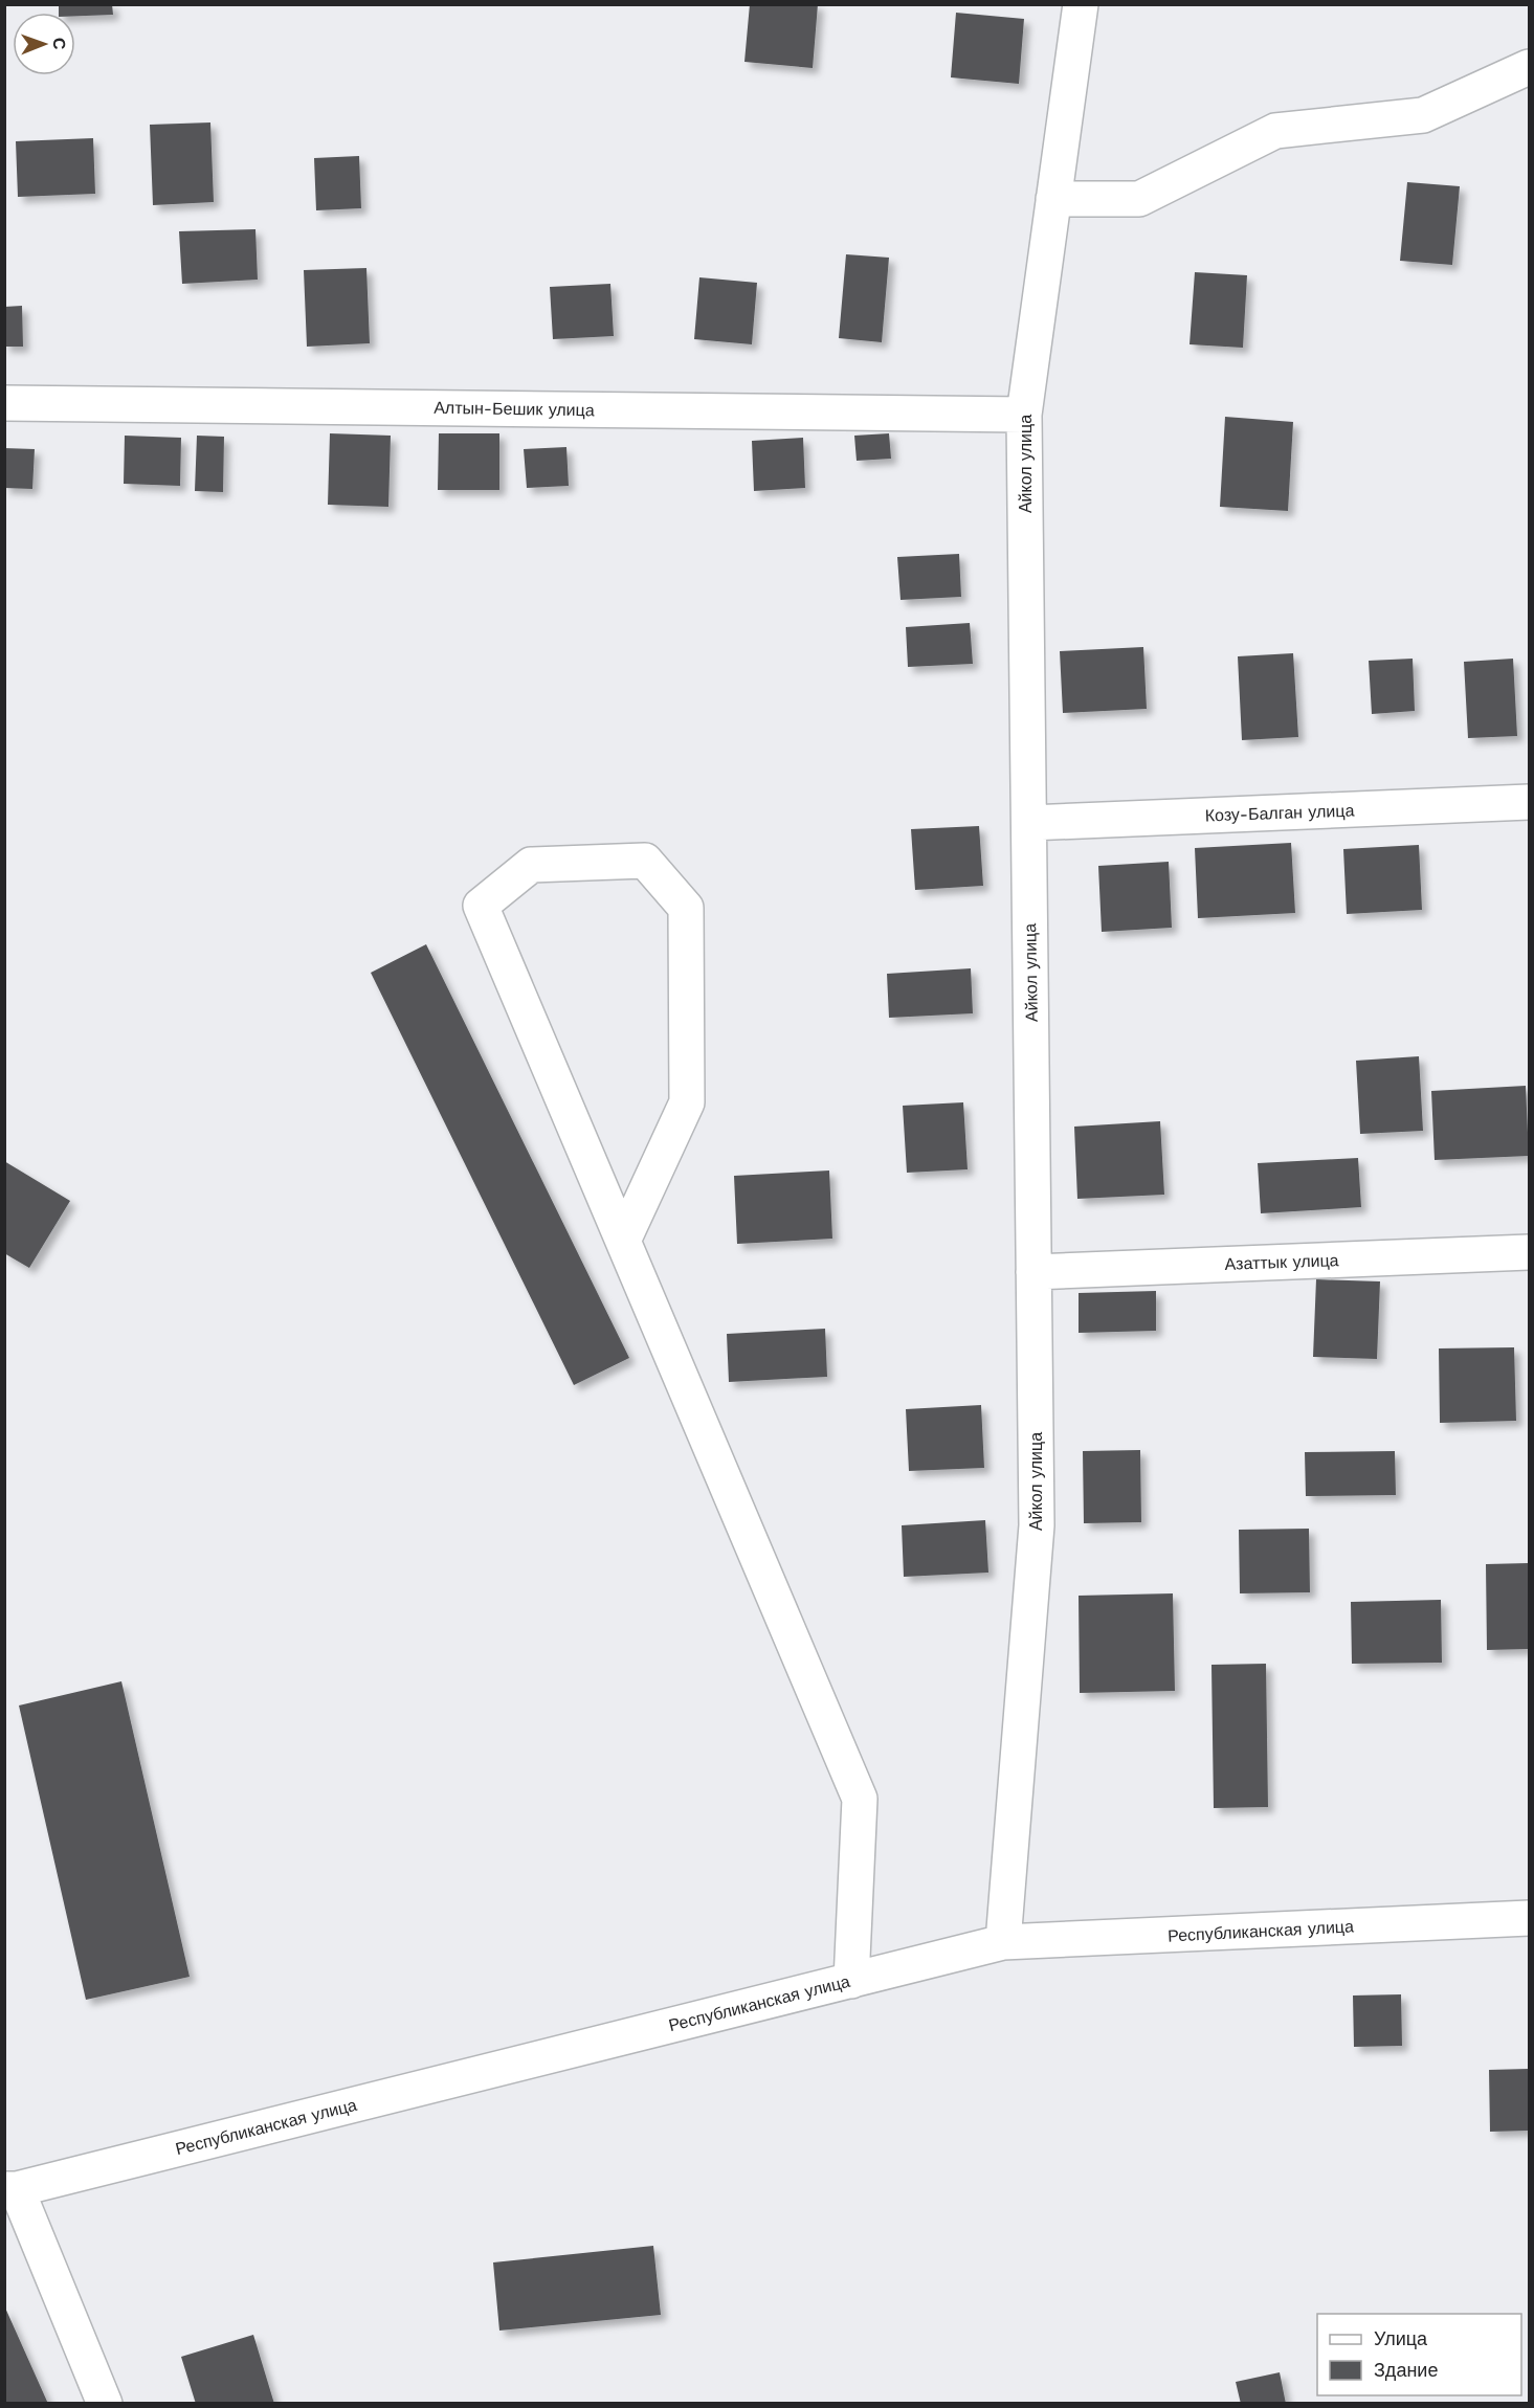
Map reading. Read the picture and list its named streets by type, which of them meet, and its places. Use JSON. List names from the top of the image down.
{
  "streets": {
    "street": [
      "Алтын-Бешик улица",
      "Айкол улица",
      "Козу-Балган улица",
      "Азаттык улица",
      "Республиканская улица"
    ]
  },
  "crossings": [
    ["Алтын-Бешик улица", "Айкол улица"],
    ["Айкол улица", "Козу-Балган улица"],
    ["Айкол улица", "Азаттык улица"],
    ["Айкол улица", "Республиканская улица"]
  ],
  "legend": ["Улица", "Здание"],
  "north": "right"
}
